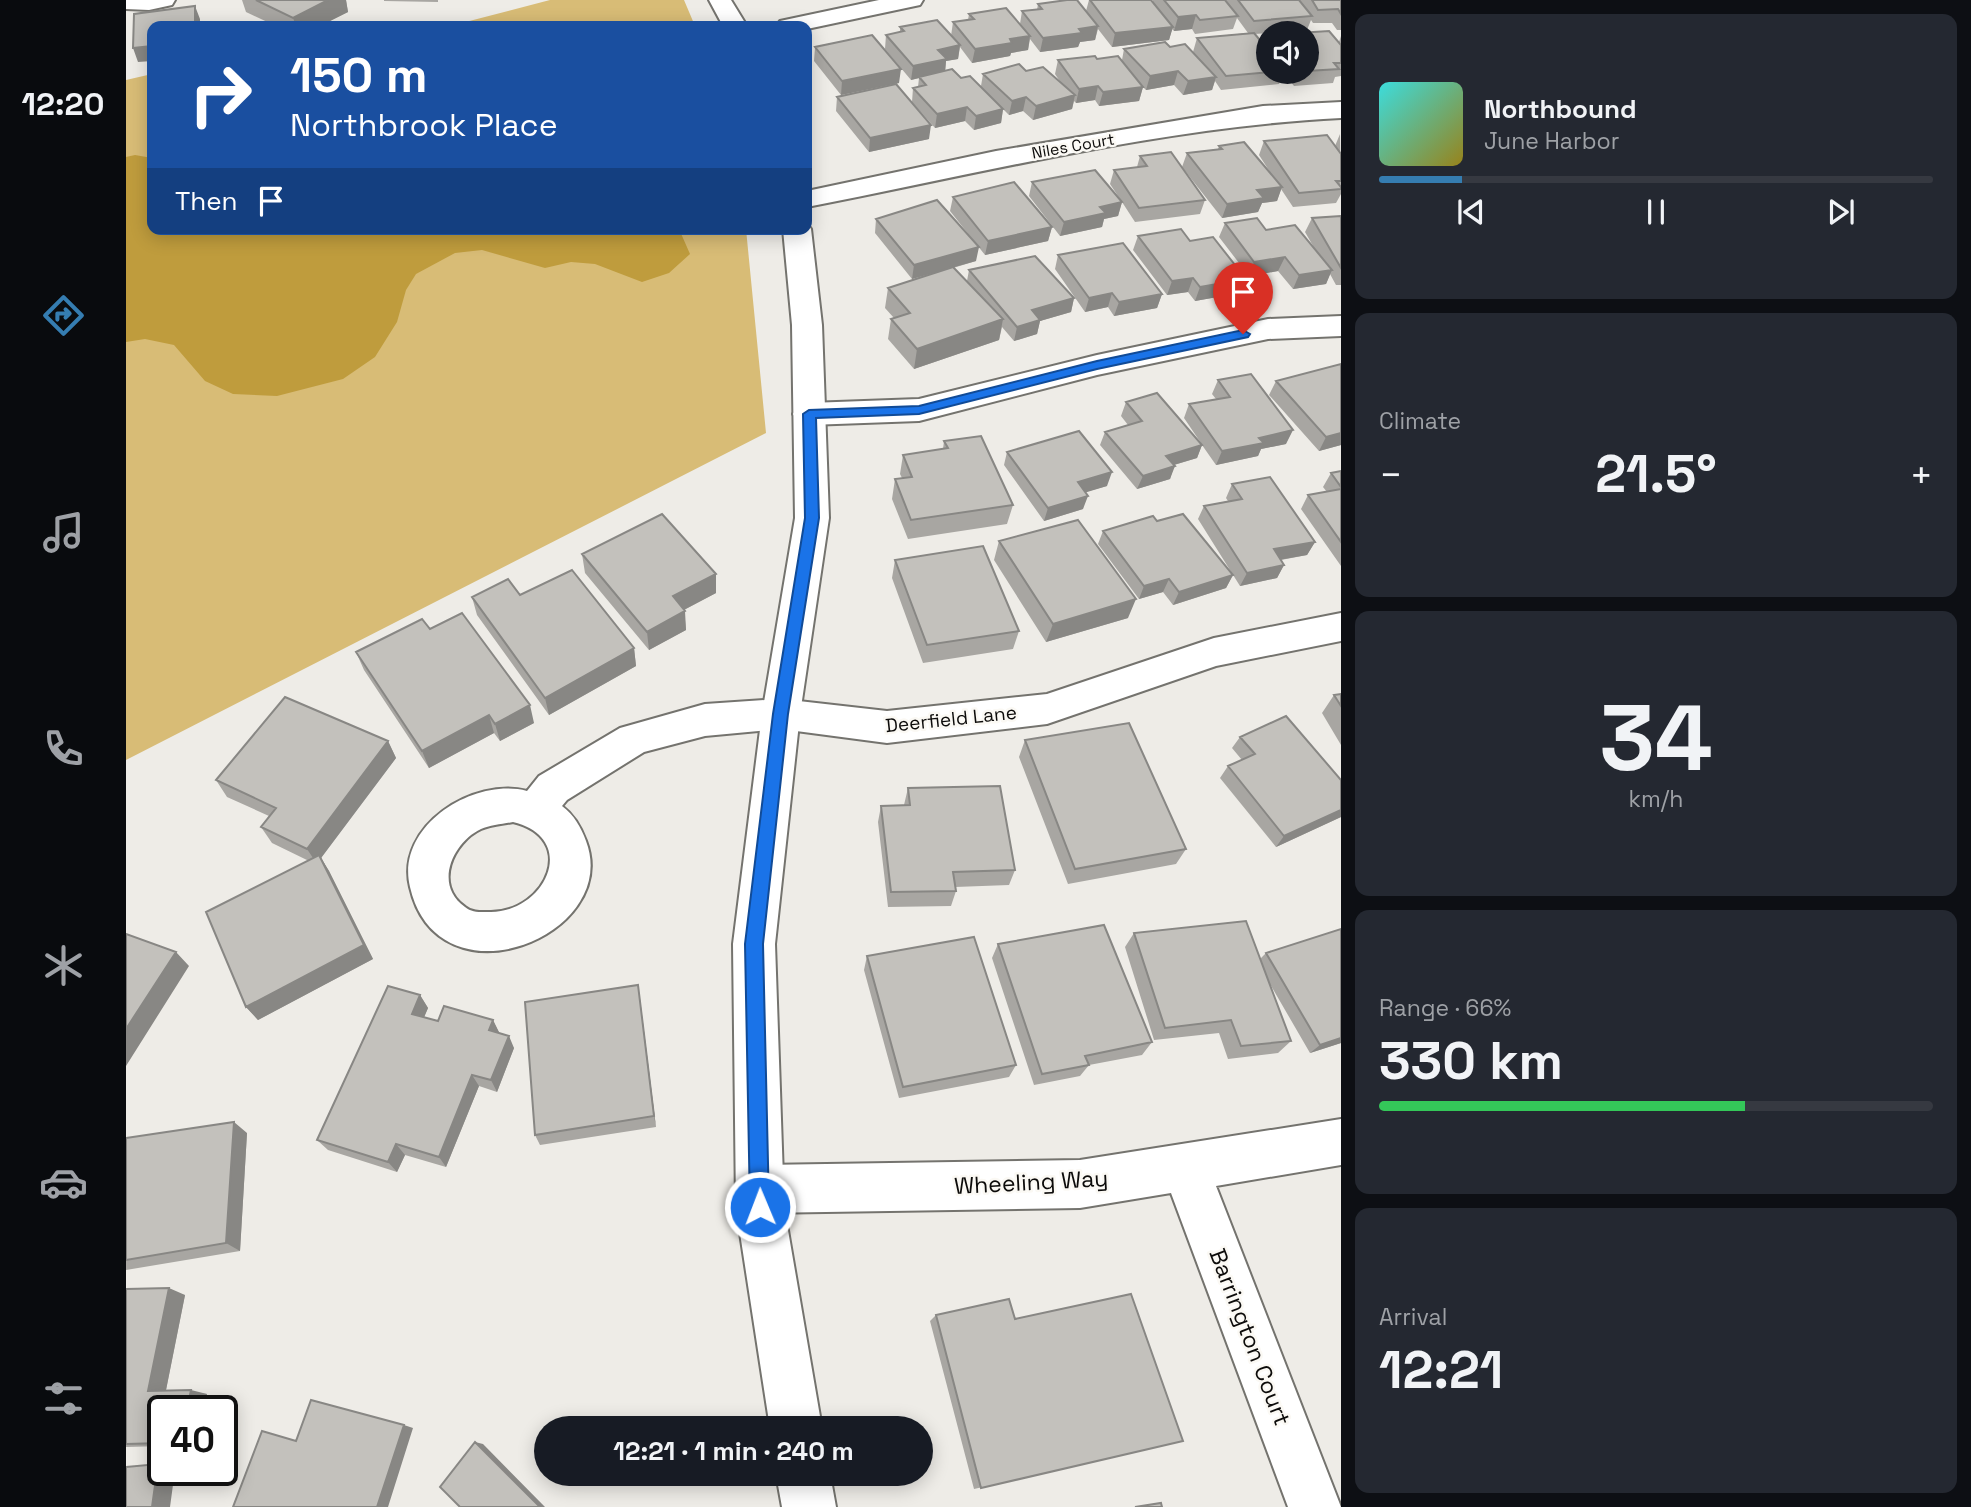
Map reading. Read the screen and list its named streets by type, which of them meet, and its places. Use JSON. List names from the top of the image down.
{
  "streets": {
    "street": [
      "Niles Court",
      "Deerfield Lane",
      "Wheeling Way",
      "Barrington Court"
    ]
  },
  "crossings": [
    ["Wheeling Way", "Barrington Court"]
  ],
  "page": {
    "tabs": "12:20",
    "turn": ["150 m", "Northbrook Place"],
    "song": ["Northbound", "June Harbor"],
    "then": "Then",
    "tile": [
      "Climate",
      ["34", "km/h"],
      ["Range · 66%", "330 km"],
      ["Arrival", "12:21"]
    ],
    "heat": ["−", "21.5°", "+"],
    "limit": "40",
    "trip": "12:21 · 1 min · 240 m"
  }
}
